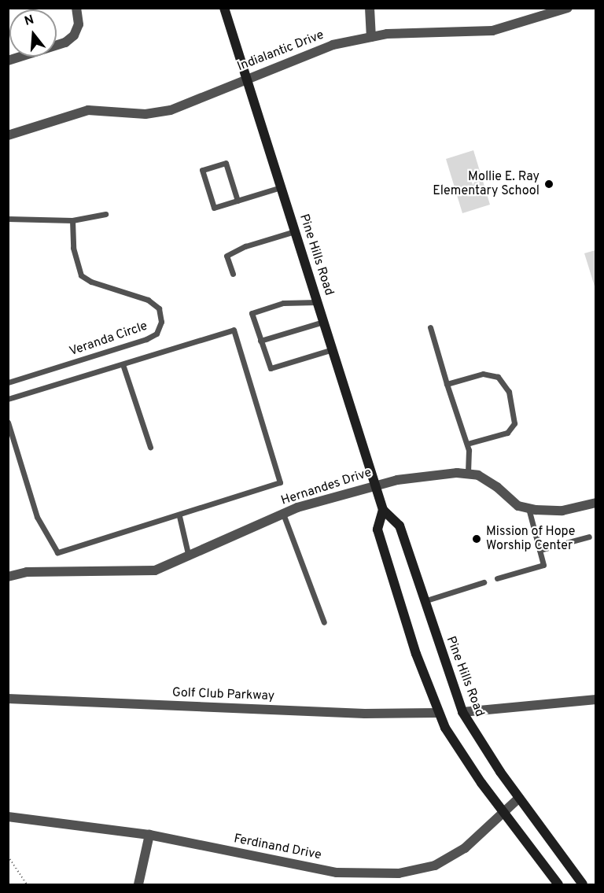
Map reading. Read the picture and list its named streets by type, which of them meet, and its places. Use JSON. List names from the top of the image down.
{
  "streets": {
    "main road": ["Pine Hills Road"],
    "street": [
      "Indialantic Drive",
      "Hernandes Drive",
      "Golf Club Parkway",
      "Ferdinand Drive"
    ],
    "lane": ["Veranda Circle"]
  },
  "crossings": [
    ["Indialantic Drive", "Pine Hills Road"],
    ["Pine Hills Road", "Hernandes Drive"],
    ["Pine Hills Road", "Golf Club Parkway"],
    ["Pine Hills Road", "Ferdinand Drive"]
  ],
  "places": ["Mollie E. Ray Elementary School", "Mission of Hope Worship Center"],
  "north": "top"
}
